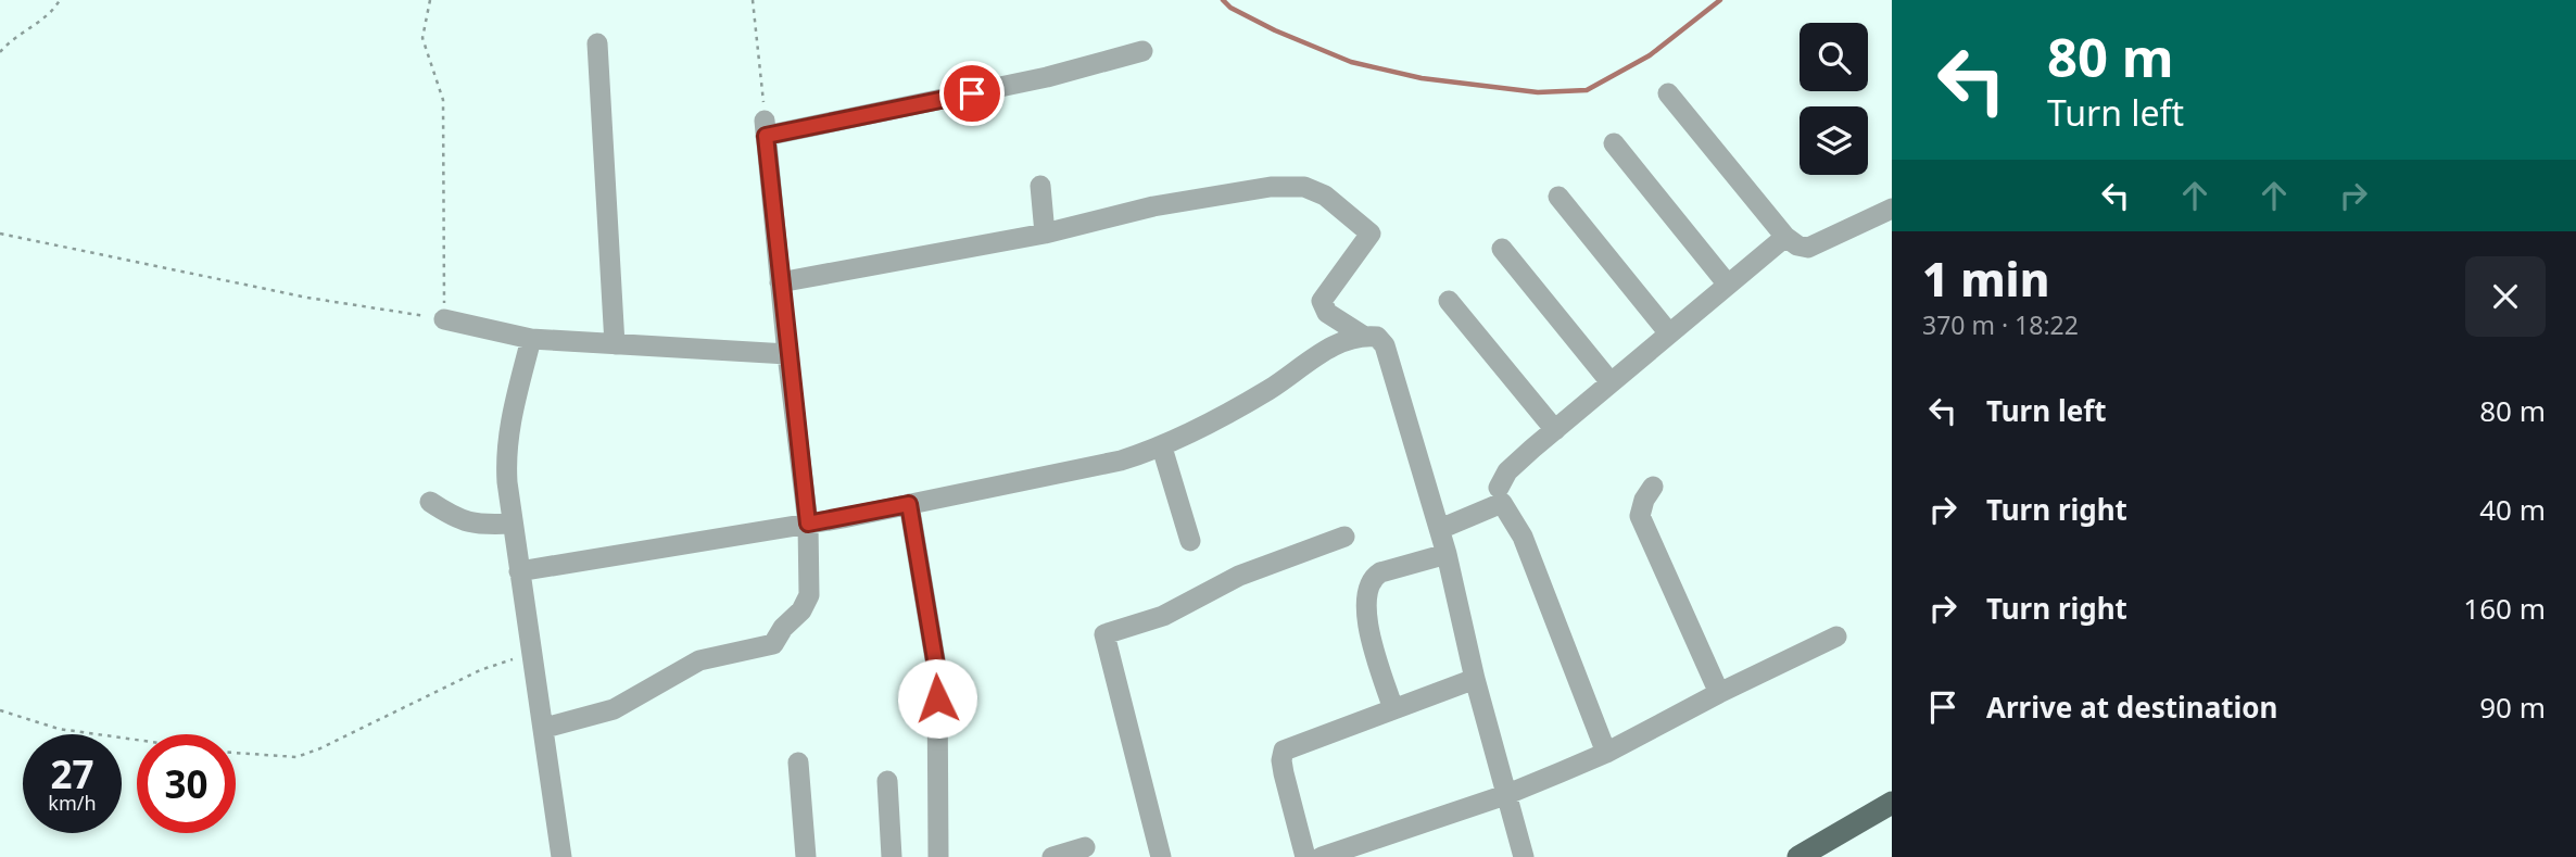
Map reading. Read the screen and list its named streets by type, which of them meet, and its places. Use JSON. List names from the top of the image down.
{
  "page": {
    "turn": ["80 m", "Turn left"],
    "heading": ["1 min", "370 m · 18:22"],
    "list": [
      {
        "name": "Turn left",
        "value": "80 m"
      },
      {
        "name": "Turn right",
        "value": "40 m"
      },
      {
        "name": "Turn right",
        "value": "160 m"
      },
      {
        "name": "Arrive at destination",
        "value": "90 m"
      }
    ],
    "speed": "27 km/h",
    "limit": "30"
  }
}
